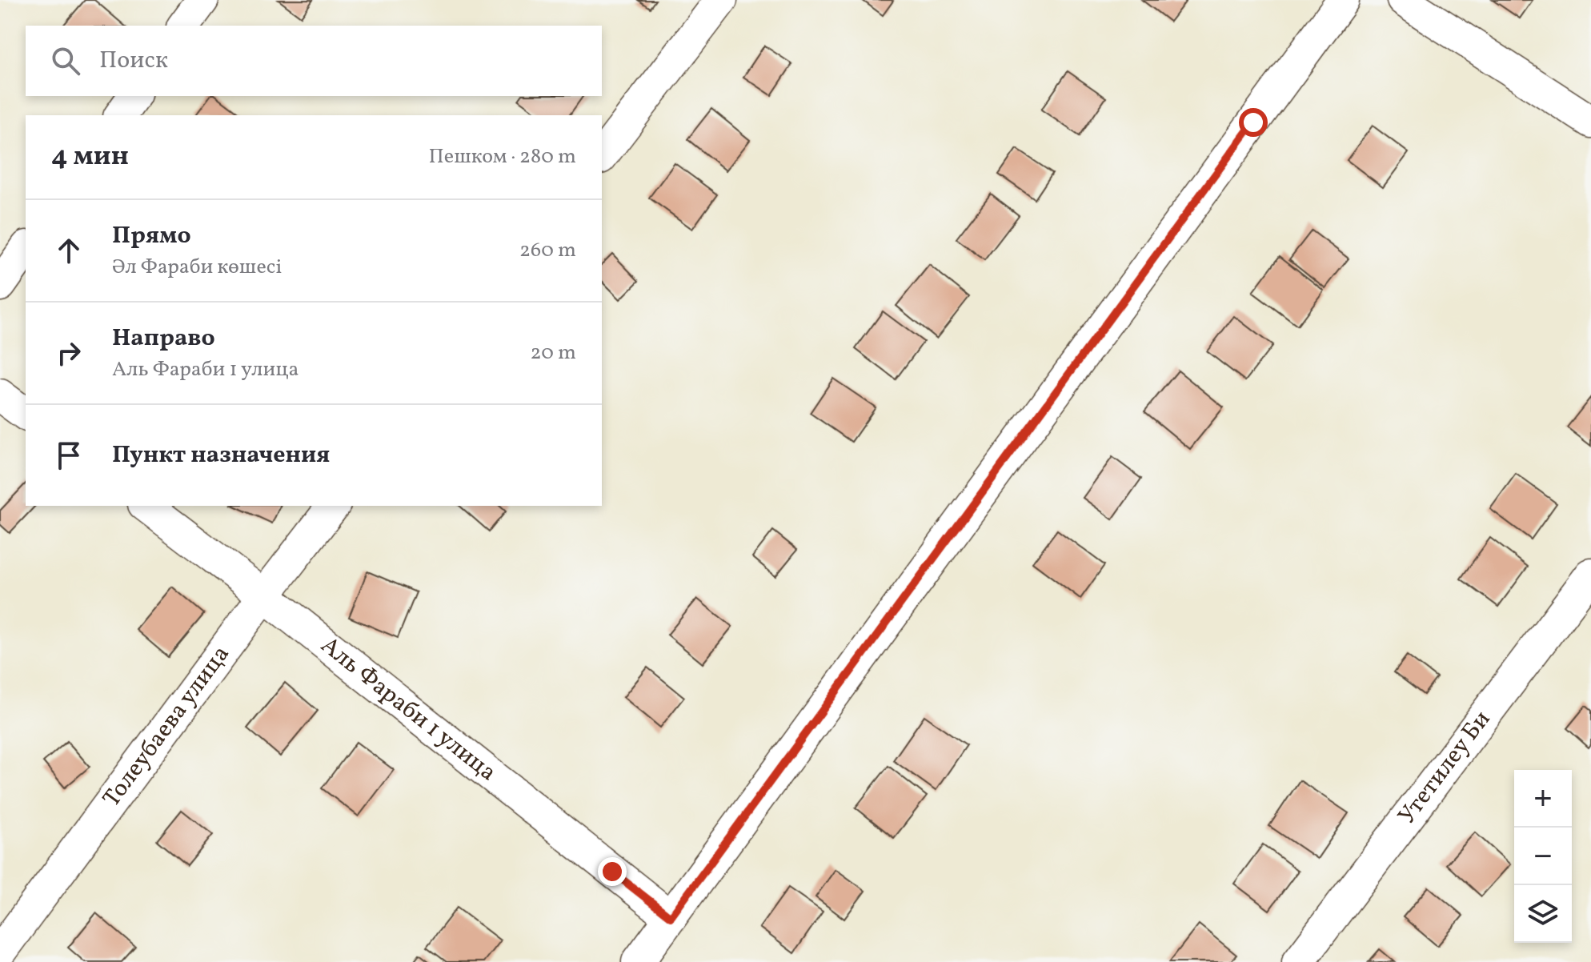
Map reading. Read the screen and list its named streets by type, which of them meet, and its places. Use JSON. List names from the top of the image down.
{
  "streets": {
    "street": ["Аль Фараби 1 улица", "Толеубаева улица", "Утетилеу Би"]
  },
  "crossings": [
    ["Аль Фараби 1 улица", "Толеубаева улица"]
  ],
  "page": {
    "search": "Поиск",
    "heading": ["4 мин", "Пешком · 280 m"],
    "list": [
      ["Прямо", "Әл Фараби көшесі", "260 m"],
      ["Направо", "Аль Фараби 1 улица", "20 m"],
      "Пункт назначения"
    ],
    "map_buttons": ["+", "−"]
  }
}
